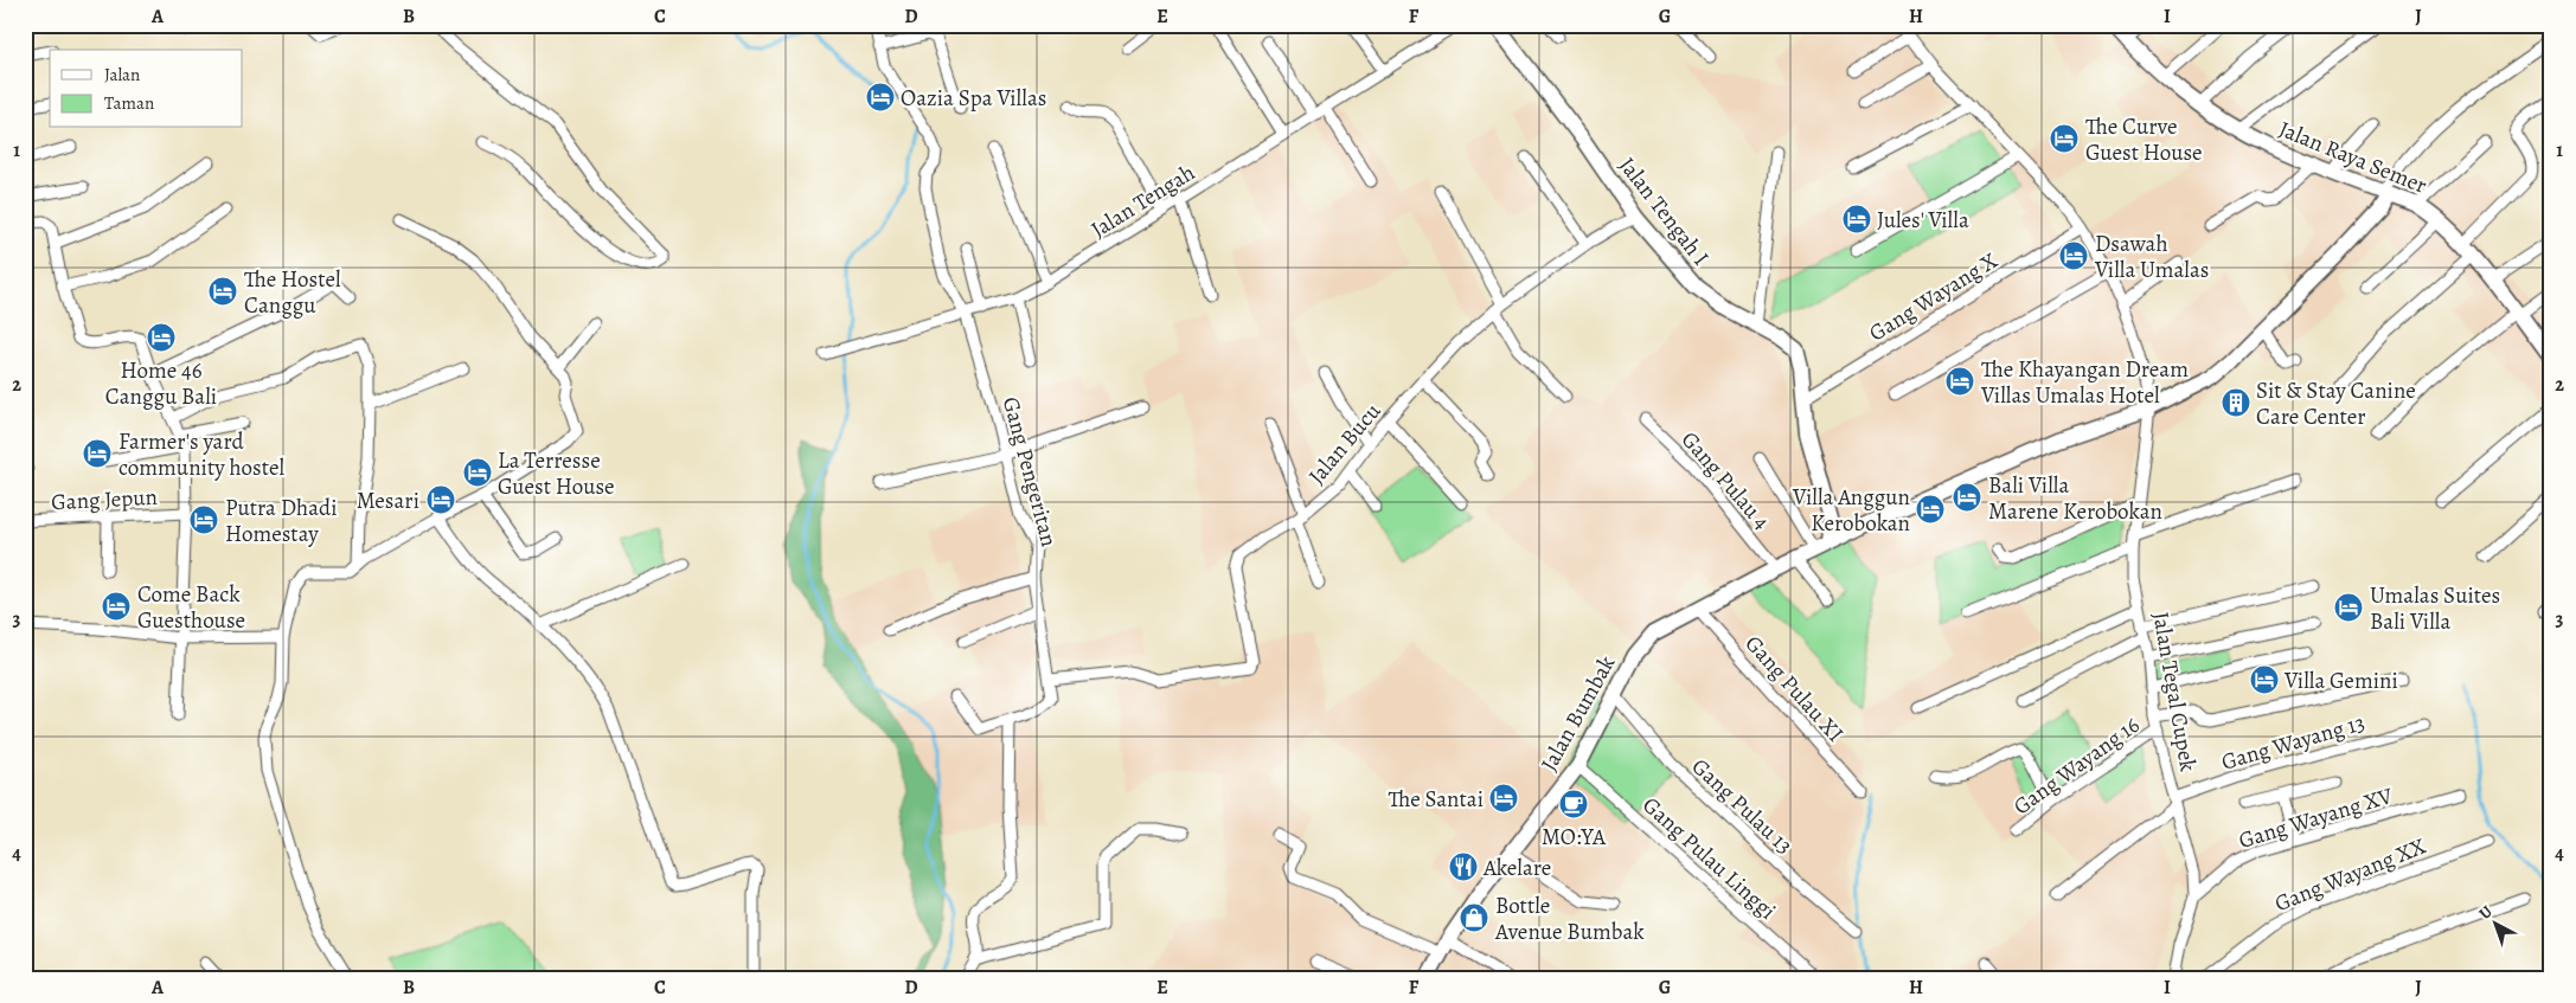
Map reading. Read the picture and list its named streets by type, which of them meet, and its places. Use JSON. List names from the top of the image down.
{
  "streets": {
    "street": [
      "Jalan Raya Semer",
      "Jalan Tengah",
      "Jalan Tengah I",
      "Gang Wayang X",
      "Jalan Bucu",
      "Gang Pengeritan",
      "Gang Pulau 4",
      "Gang Jepun",
      "Gang Pulau XI",
      "Jalan Tegal Cupek",
      "Jalan Bumbak",
      "Gang Wayang 13",
      "Gang Wayang 16",
      "Gang Pulau 13",
      "Gang Wayang XV",
      "Gang Pulau Linggi",
      "Gang Wayang XX"
    ]
  },
  "crossings": [
    ["Jalan Tengah", "Gang Pengeritan"],
    ["Jalan Tengah I", "Gang Wayang X"],
    ["Jalan Tengah I", "Jalan Bucu"],
    ["Jalan Tengah I", "Jalan Bumbak"],
    ["Gang Wayang X", "Jalan Tegal Cupek"],
    ["Jalan Bucu", "Gang Pengeritan"],
    ["Gang Pulau 4", "Jalan Bumbak"],
    ["Gang Pulau XI", "Jalan Bumbak"],
    ["Jalan Tegal Cupek", "Gang Wayang 13"],
    ["Jalan Tegal Cupek", "Gang Wayang 16"],
    ["Jalan Tegal Cupek", "Gang Wayang XV"],
    ["Jalan Bumbak", "Gang Pulau 13"],
    ["Jalan Bumbak", "Gang Pulau Linggi"]
  ],
  "places": {
    "hotel": [
      "Oazia Spa Villas",
      "The Curve Guest House",
      "Jules' Villa",
      "Dsawah Villa Umalas",
      "The Hostel Canggu",
      "Home 46 Canggu Bali",
      "The Khayangan Dream Villas Umalas Hotel",
      "Farmer's yard community hostel",
      "La Terresse Guest House",
      "Bali Villa Marene Kerobokan",
      "Mesari",
      "Villa Anggun Kerobokan",
      "Putra Dhadi Homestay",
      "Come Back Guesthouse",
      "Umalas Suites Bali Villa",
      "Villa Gemini",
      "The Santai"
    ],
    "building": ["Sit & Stay Canine Care Center"],
    "cafe": ["MO:YA"],
    "restaurant": ["Akelare"],
    "shop": ["Bottle Avenue Bumbak"]
  },
  "legend": ["Jalan", "Taman"],
  "north": "top left",
  "grid": {
    "columns": [
      "A",
      "B",
      "C",
      "D",
      "E",
      "F",
      "G",
      "H",
      "I",
      "J"
    ],
    "rows": [
      "1",
      "2",
      "3",
      "4"
    ]
  }
}
